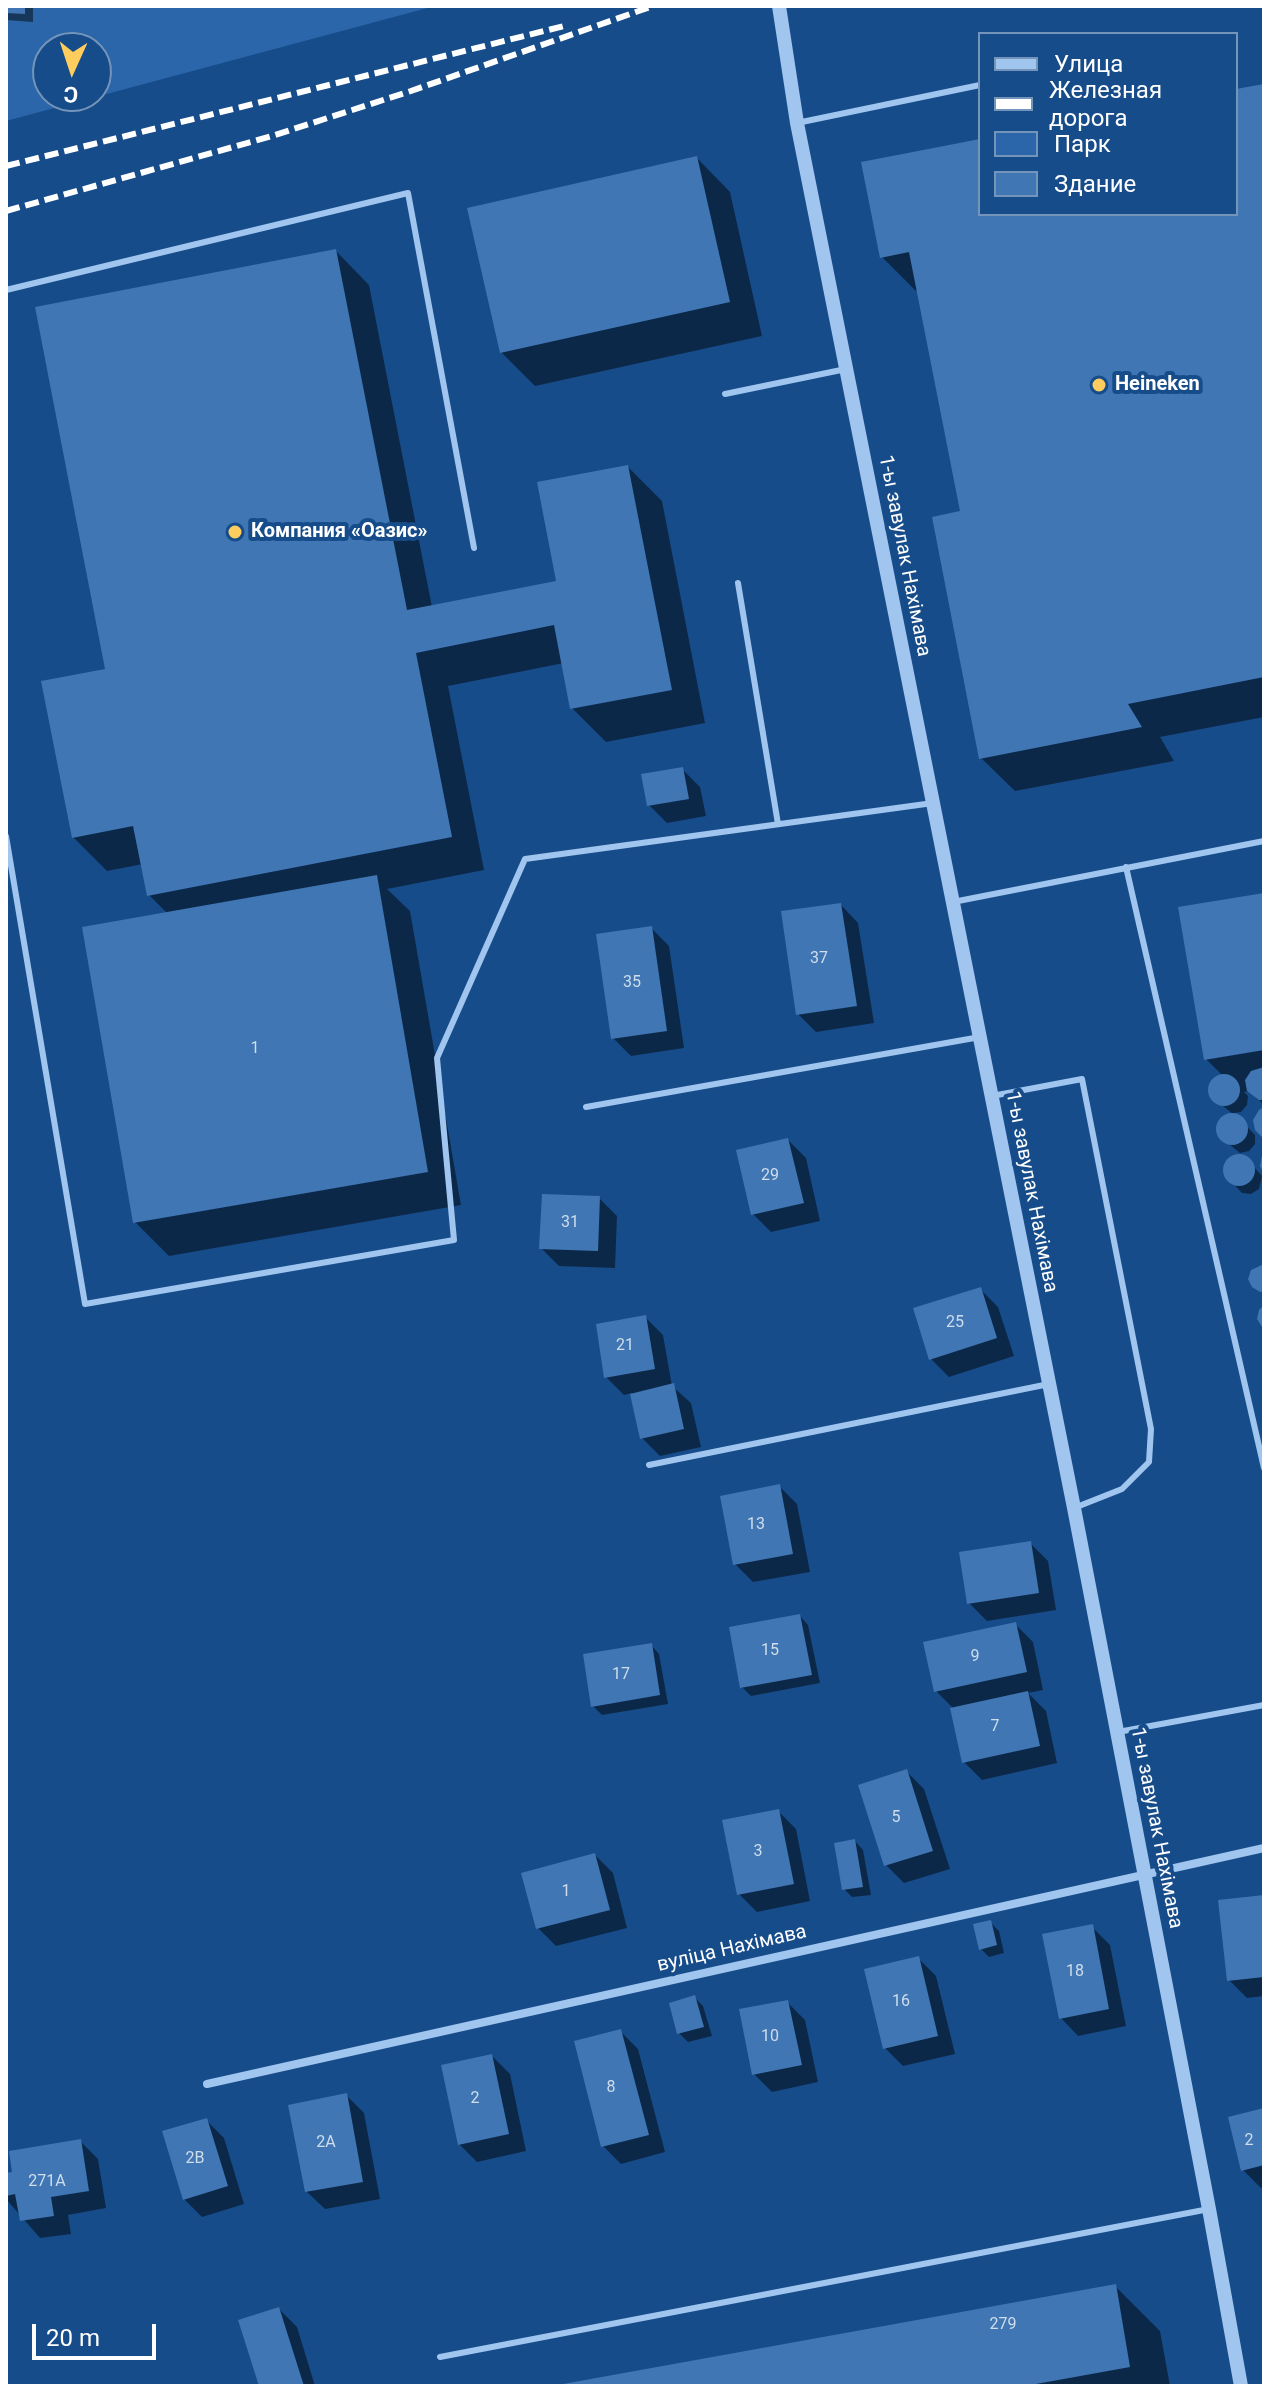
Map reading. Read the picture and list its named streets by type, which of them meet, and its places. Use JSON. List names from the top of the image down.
{
  "streets": {
    "street": ["1-ы завулак Нахімава", "вуліца Нахімава"]
  },
  "crossings": [
    ["1-ы завулак Нахімава", "вуліца Нахімава"]
  ],
  "places": ["Heineken", "Компания «Оазис»"],
  "house_numbers": [
    "37",
    "35",
    "1",
    "29",
    "31",
    "25",
    "21",
    "13",
    "15",
    "9",
    "17",
    "7",
    "5",
    "3",
    "1",
    "18",
    "16",
    "10",
    "8",
    "2",
    "2",
    "2А",
    "2В",
    "271А",
    "279"
  ],
  "legend": [
    "Улица",
    "Железная дорога",
    "Парк",
    "Здание"
  ],
  "scale_bar": "20 m",
  "north": "bottom"
}
